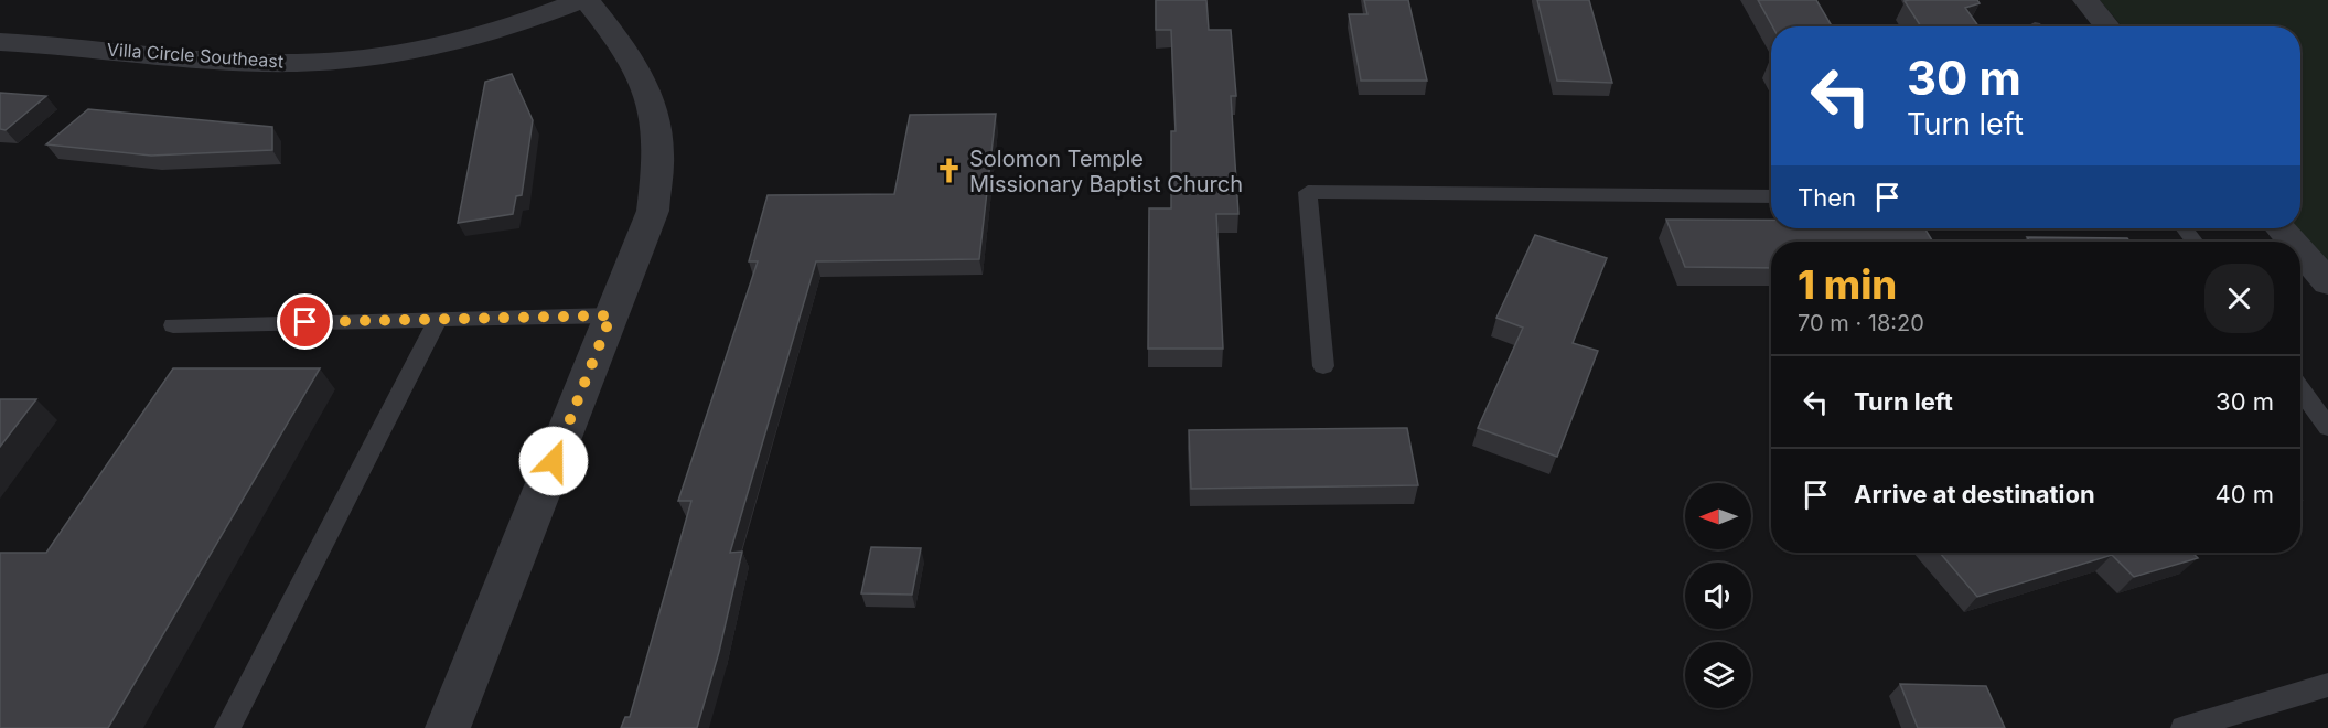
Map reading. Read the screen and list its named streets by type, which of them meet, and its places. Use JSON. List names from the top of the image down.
{
  "streets": {
    "street": ["Villa Circle Southeast"]
  },
  "places": {
    "church": ["Solomon Temple Missionary Baptist Church"]
  },
  "north": "left",
  "page": {
    "turn": ["30 m", "Turn left"],
    "then": "Then",
    "heading": ["1 min", "70 m · 18:20"],
    "list": [
      {
        "name": "Turn left",
        "value": "30 m"
      },
      {
        "name": "Arrive at destination",
        "value": "40 m"
      }
    ]
  }
}
